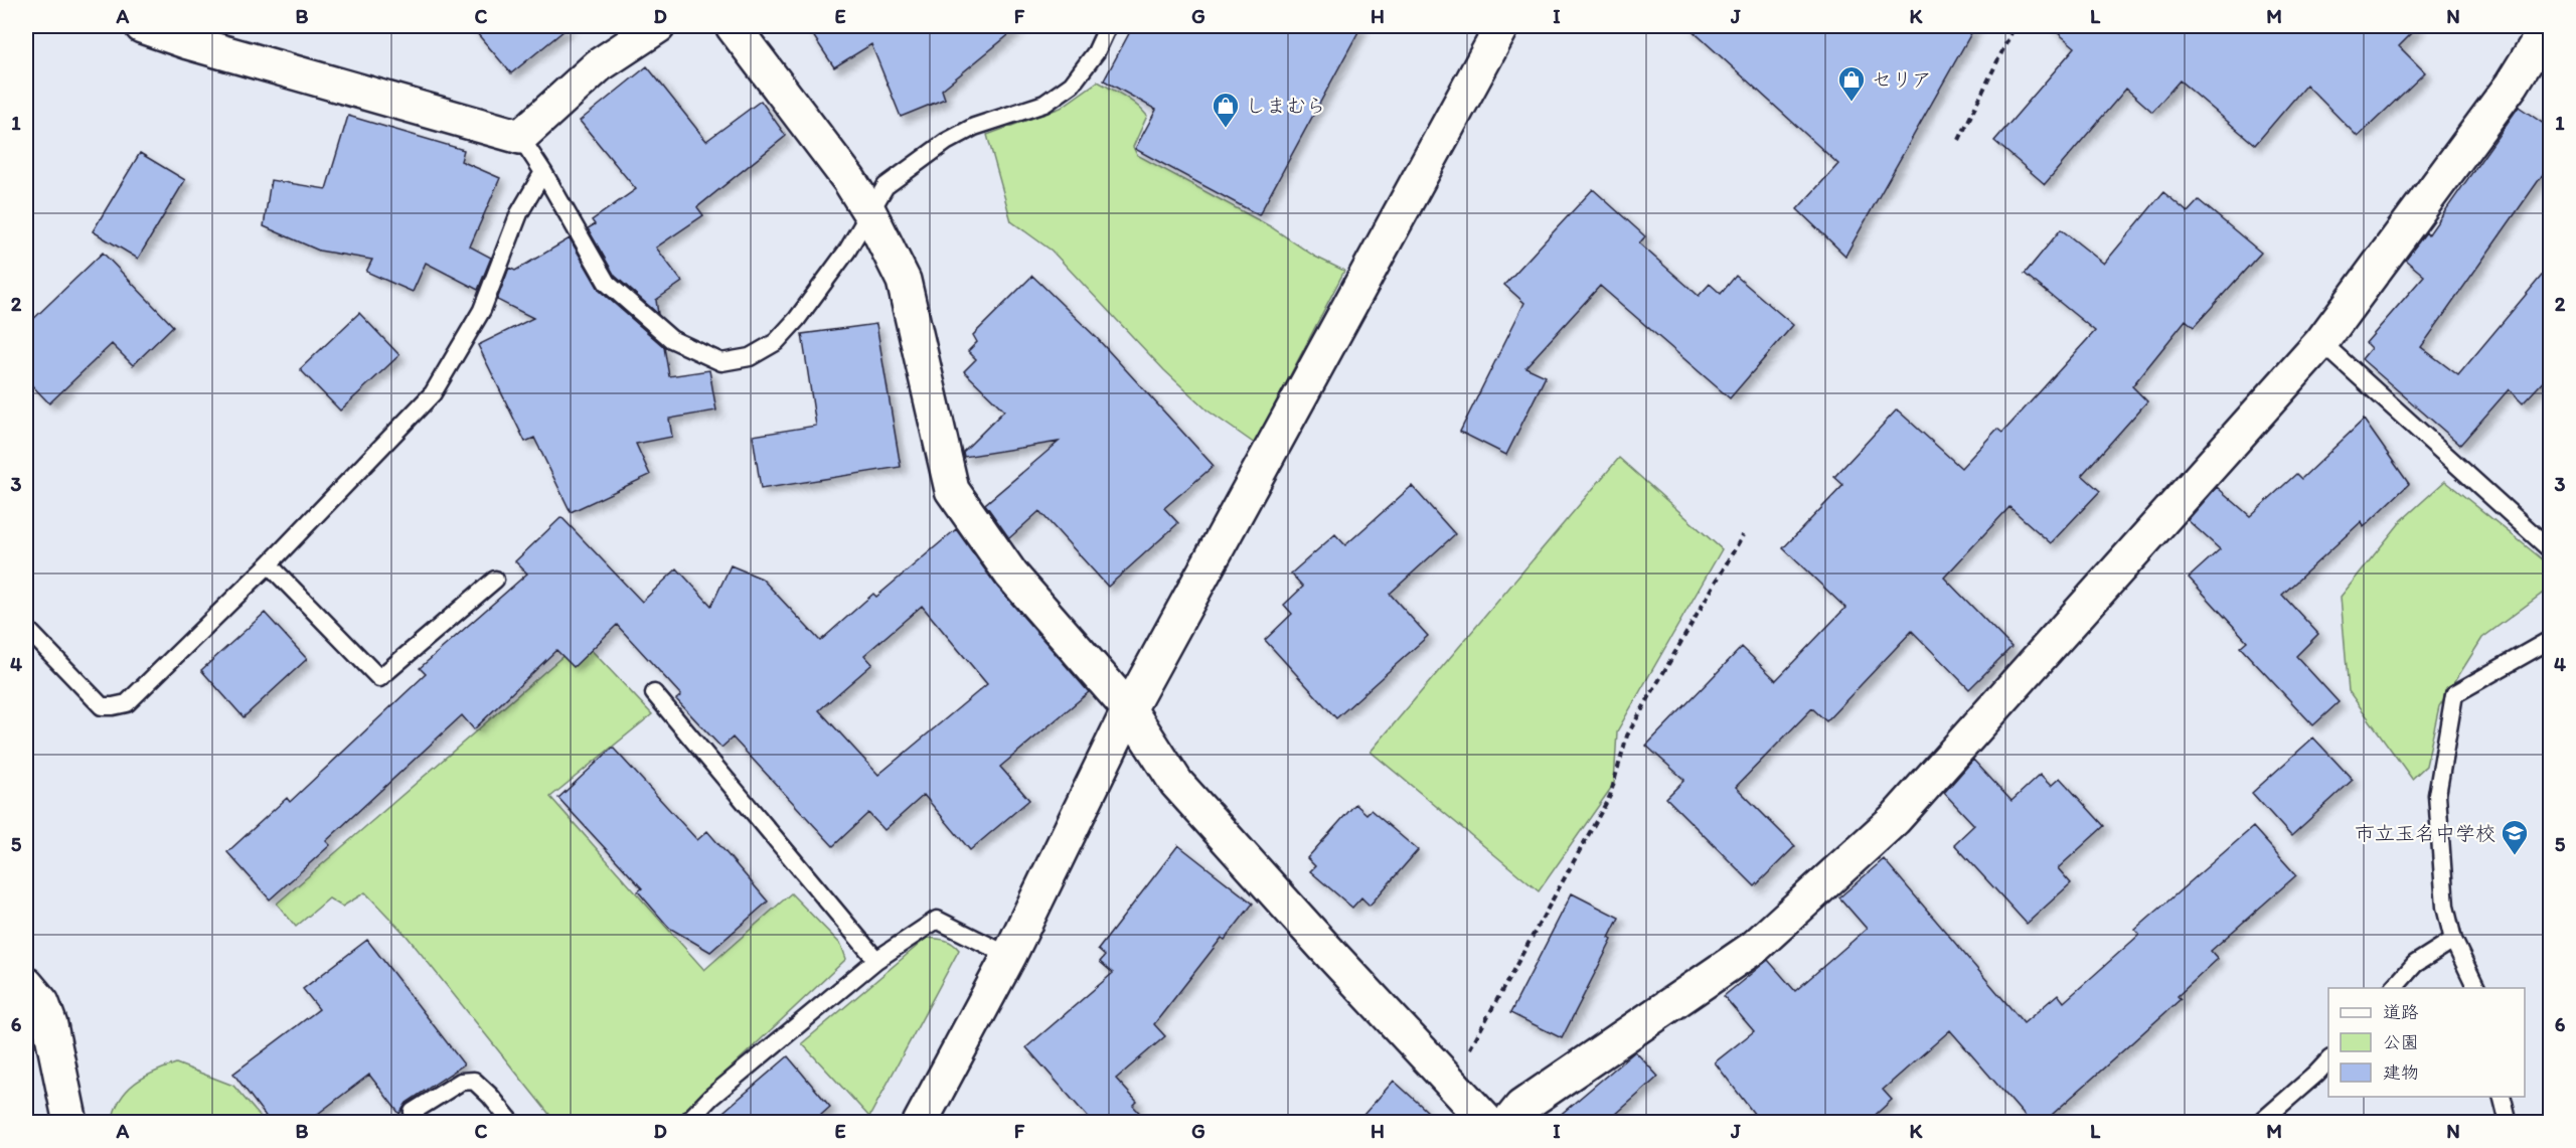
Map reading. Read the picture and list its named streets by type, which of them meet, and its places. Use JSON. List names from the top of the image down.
{
  "places": {
    "shop": ["セリア", "しまむら"],
    "school or university": ["市立玉名中学校"]
  },
  "legend": ["道路", "公園", "建物"],
  "grid": {
    "columns": [
      "A",
      "B",
      "C",
      "D",
      "E",
      "F",
      "G",
      "H",
      "I",
      "J",
      "K",
      "L",
      "M",
      "N"
    ],
    "rows": [
      "1",
      "2",
      "3",
      "4",
      "5",
      "6"
    ]
  }
}
